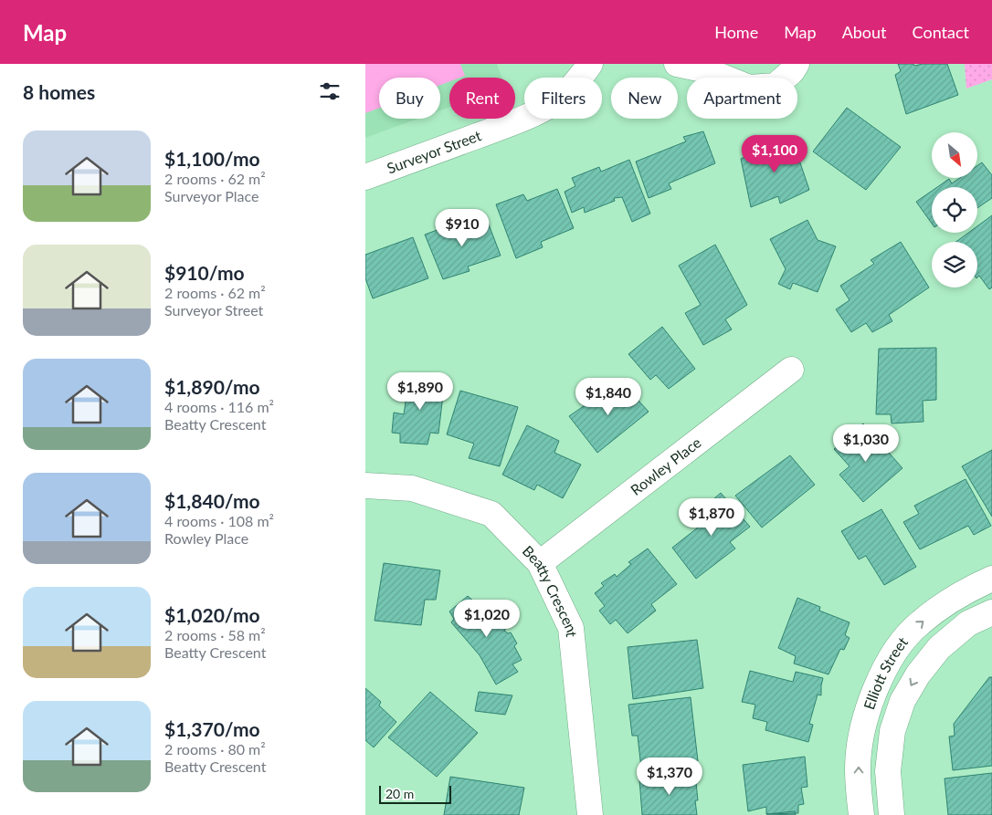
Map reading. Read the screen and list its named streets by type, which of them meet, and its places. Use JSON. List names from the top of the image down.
{
  "streets": {
    "street": [
      "Surveyor Street",
      "Rowley Place",
      "Beatty Crescent",
      "Elliott Street"
    ]
  },
  "crossings": [
    ["Rowley Place", "Beatty Crescent"]
  ],
  "scale_bar": "20 m",
  "north": "bottom right",
  "page": {
    "header": "Map",
    "nav": [
      "Home",
      "Map",
      "About",
      "Contact"
    ],
    "heading": "8 homes",
    "chip": [
      "Buy",
      "Rent",
      "Filters",
      "New",
      "Apartment"
    ],
    "list": [
      {
        "name": "$1,100/mo",
        "note": "2 rooms · 62 m² · Surveyor Place"
      },
      {
        "name": "$910/mo",
        "note": "2 rooms · 62 m² · Surveyor Street"
      },
      {
        "name": "$1,890/mo",
        "note": "4 rooms · 116 m² · Beatty Crescent"
      },
      {
        "name": "$1,840/mo",
        "note": "4 rooms · 108 m² · Rowley Place"
      },
      {
        "name": "$1,020/mo",
        "note": "2 rooms · 58 m² · Beatty Crescent"
      },
      {
        "name": "$1,370/mo",
        "note": "2 rooms · 80 m² · Beatty Crescent"
      }
    ],
    "price": [
      "$1,100",
      "$910",
      "$1,890",
      "$1,840",
      "$1,030",
      "$1,870",
      "$1,020",
      "$1,370"
    ],
    "scale": "20 m"
  }
}
